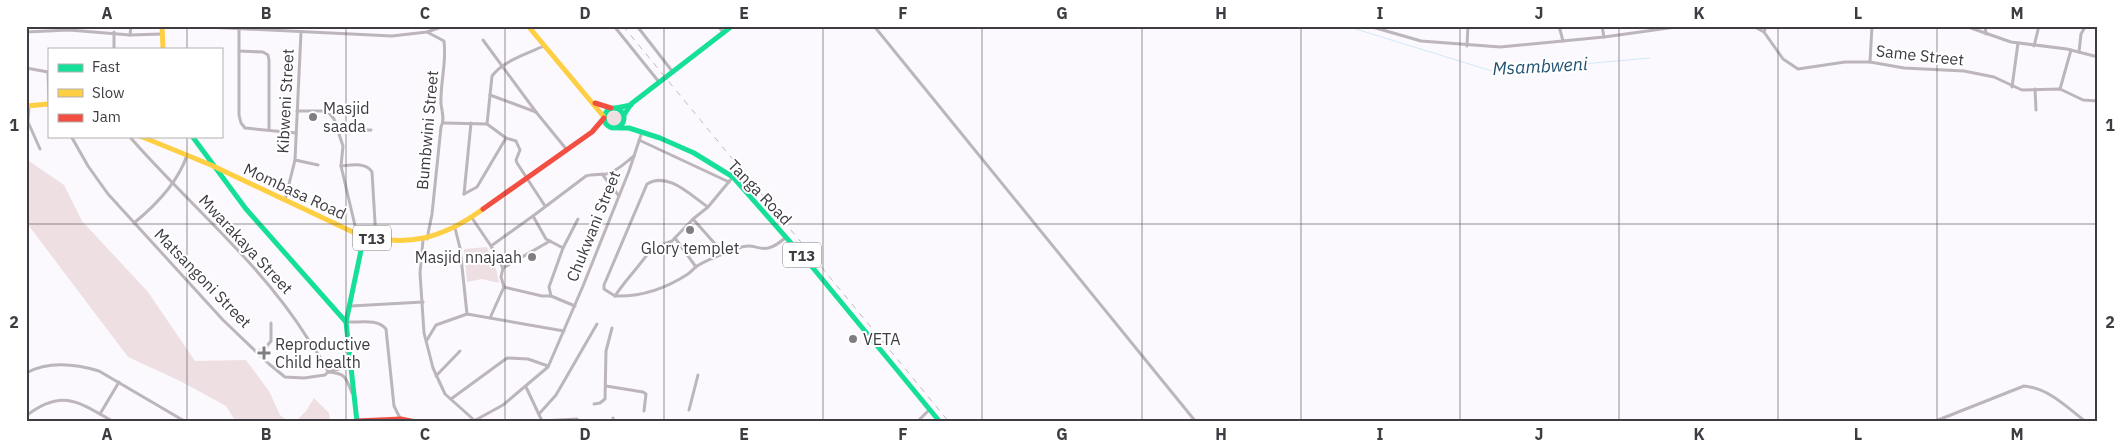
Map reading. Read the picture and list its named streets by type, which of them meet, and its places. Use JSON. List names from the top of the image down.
{
  "streets": {
    "main road": ["Mombasa Road", "Tanga Road", "T13"],
    "street": [
      "Same Street",
      "Kibweni Street",
      "Bumbwini Street",
      "Chukwani Street",
      "Mwarakaya Street",
      "Matsangoni Street"
    ]
  },
  "crossings": [
    ["Kibweni Street", "Mombasa Road"],
    ["Bumbwini Street", "Mombasa Road"],
    ["Mombasa Road", "T13"],
    ["Tanga Road", "Chukwani Street"],
    ["Tanga Road", "T13"],
    ["Mwarakaya Street", "Matsangoni Street"]
  ],
  "water": ["Msambweni"],
  "places": {
    "other": [
      "Masjid saada",
      "Glory templet",
      "Masjid nnajaah",
      "VETA"
    ],
    "health": ["Reproductive Child health"]
  },
  "legend": ["Fast", "Slow", "Jam"],
  "grid": {
    "columns": [
      "A",
      "B",
      "C",
      "D",
      "E",
      "F",
      "G",
      "H",
      "I",
      "J",
      "K",
      "L",
      "M"
    ],
    "rows": ["1", "2"]
  }
}
